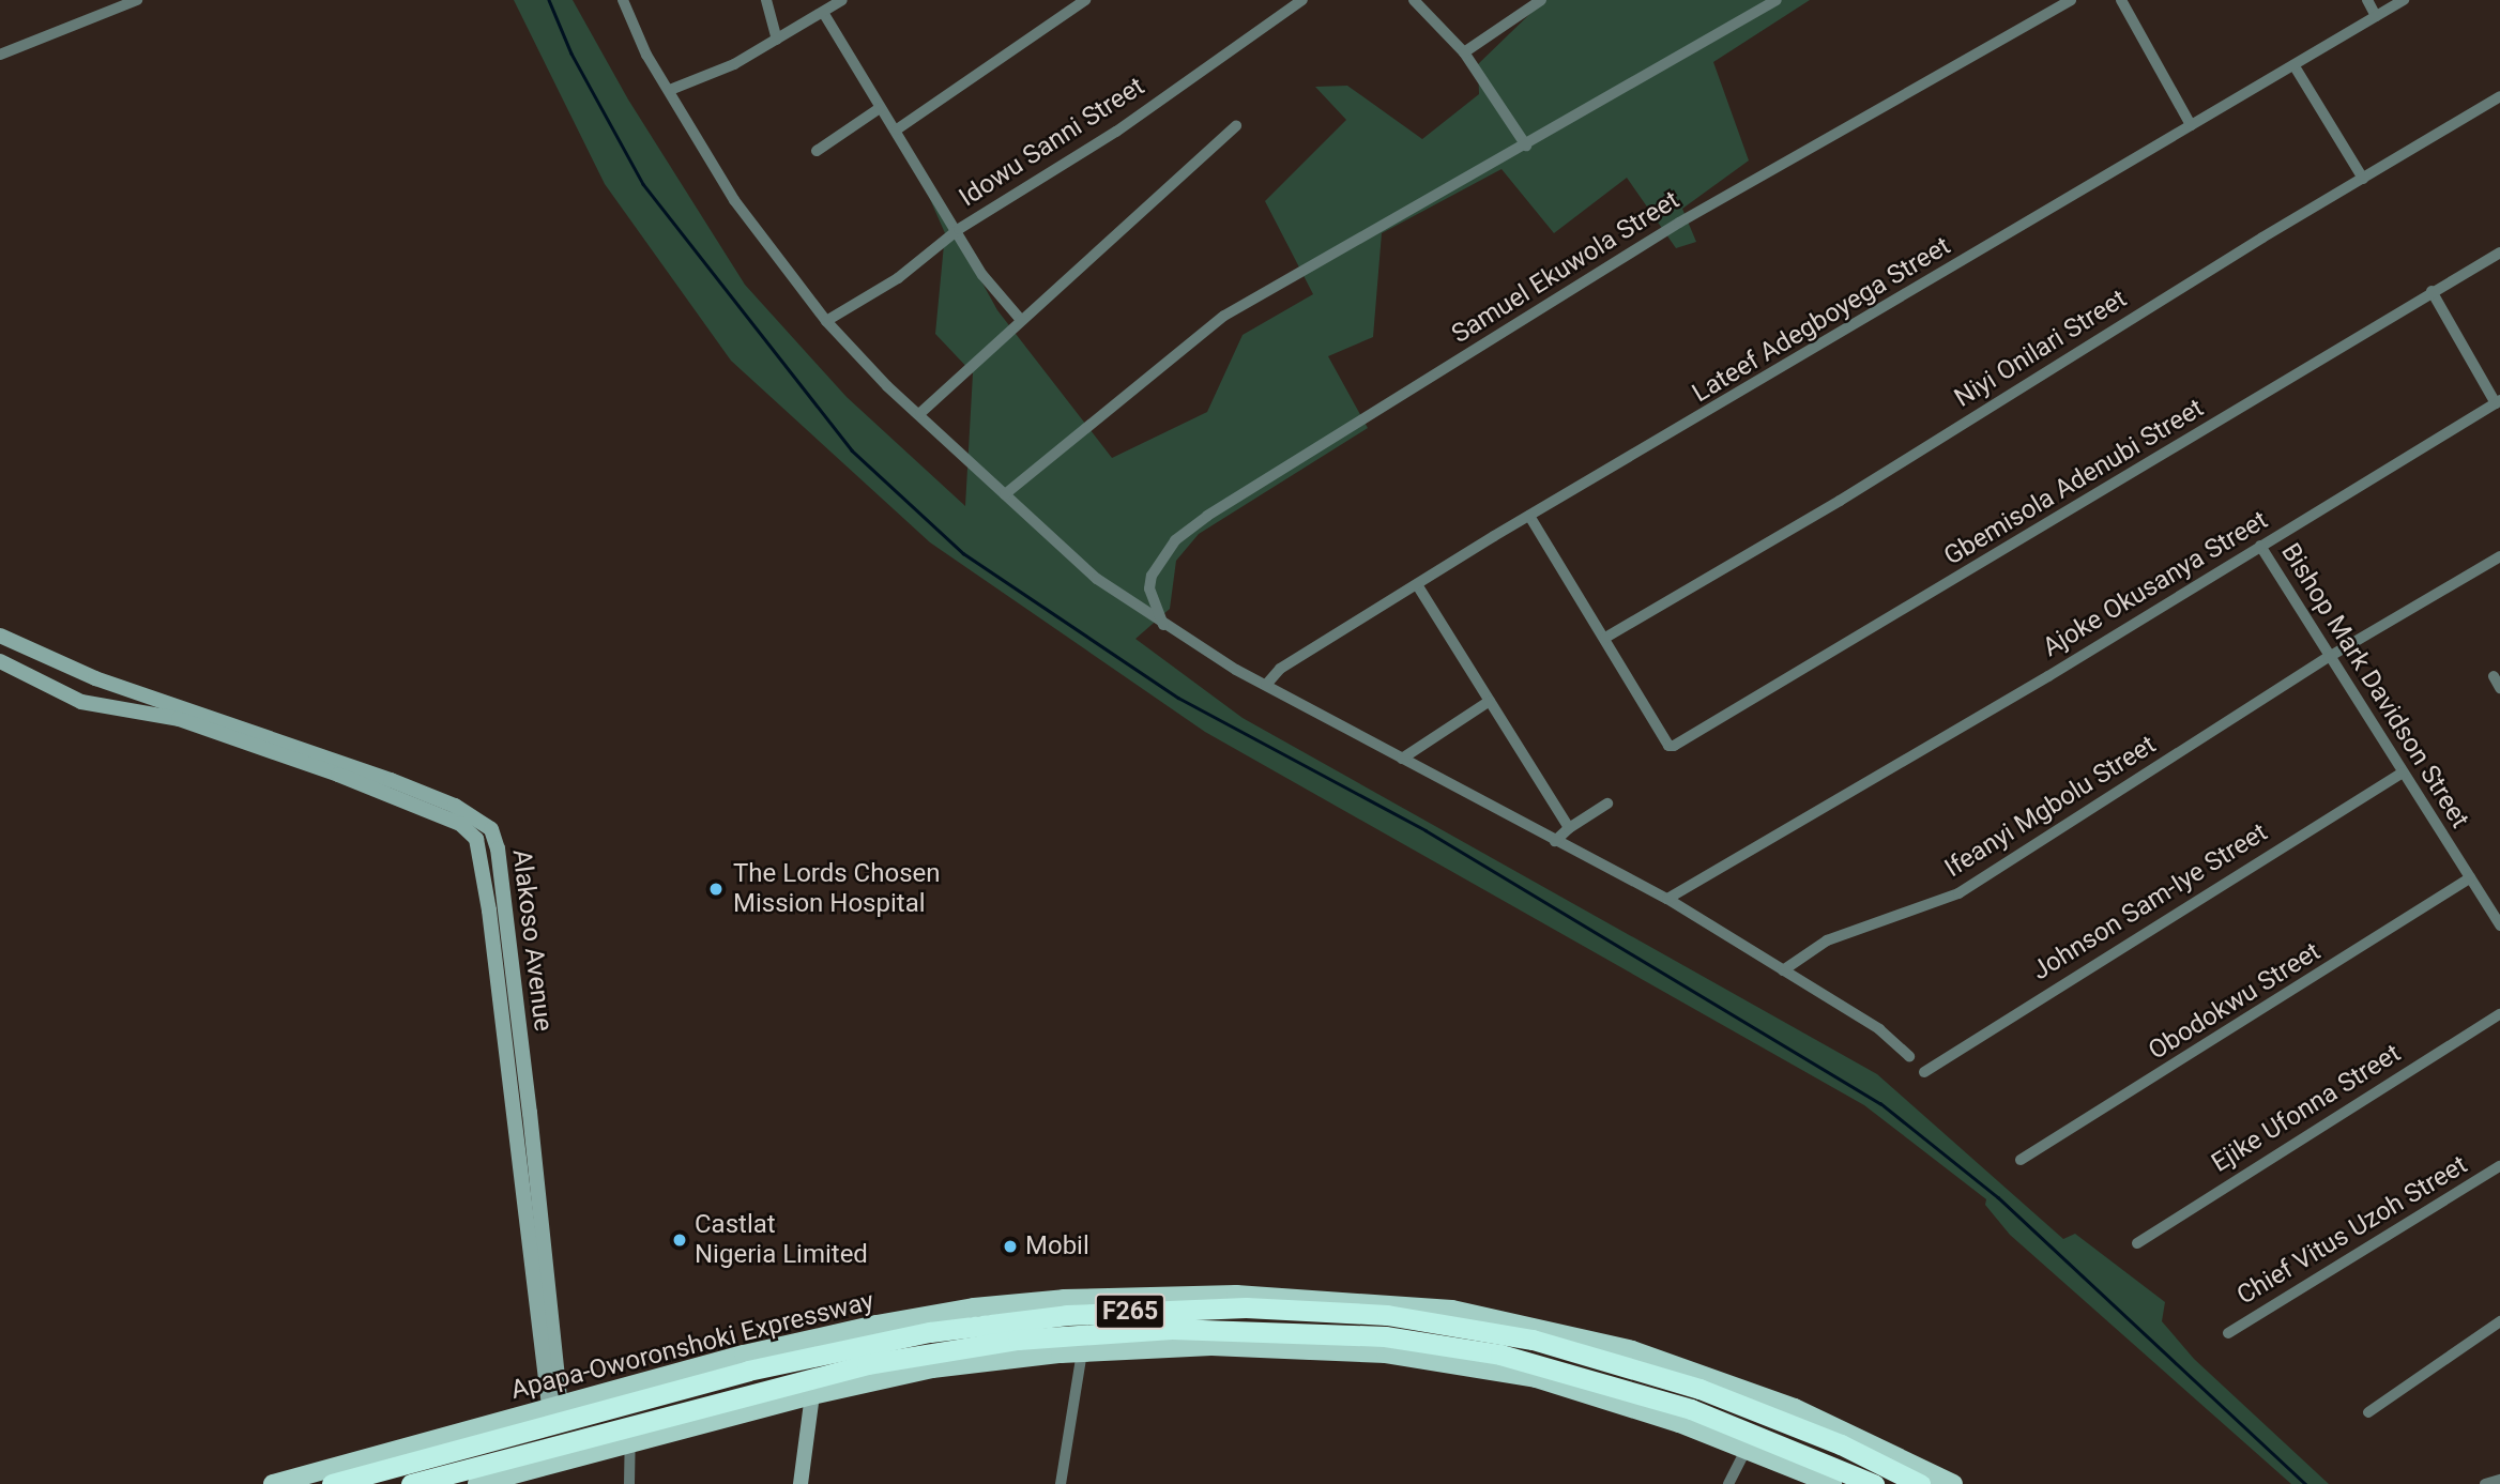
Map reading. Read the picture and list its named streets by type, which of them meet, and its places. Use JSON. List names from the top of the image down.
{
  "streets": {
    "highway": ["F265", "Apapa-Oworonshoki Expressway"],
    "street": [
      "Idowu Sanni Street",
      "Samuel Ekuwola Street",
      "Lateef Adegboyega Street",
      "Niyi Onilari Street",
      "Gbemisola Adenubi Street",
      "Ajoke Okusanya Street",
      "Bishop Mark Davidson Street",
      "Ifeanyi Mgbolu Street",
      "Johnson Sam-Iye Street",
      "Alakoso Avenue",
      "Obodokwu Street",
      "Ejike Ufonna Street",
      "Chief Vitus Uzoh Street"
    ]
  },
  "crossings": [
    ["Niyi Onilari Street", "Gbemisola Adenubi Street"],
    ["Ajoke Okusanya Street", "Bishop Mark Davidson Street"],
    ["Bishop Mark Davidson Street", "Ifeanyi Mgbolu Street"],
    ["Bishop Mark Davidson Street", "Johnson Sam-Iye Street"],
    ["Bishop Mark Davidson Street", "Obodokwu Street"],
    ["Alakoso Avenue", "Apapa-Oworonshoki Expressway"]
  ],
  "places": ["The Lords Chosen Mission Hospital", "Castlat Nigeria Limited", "Mobil"]
}
